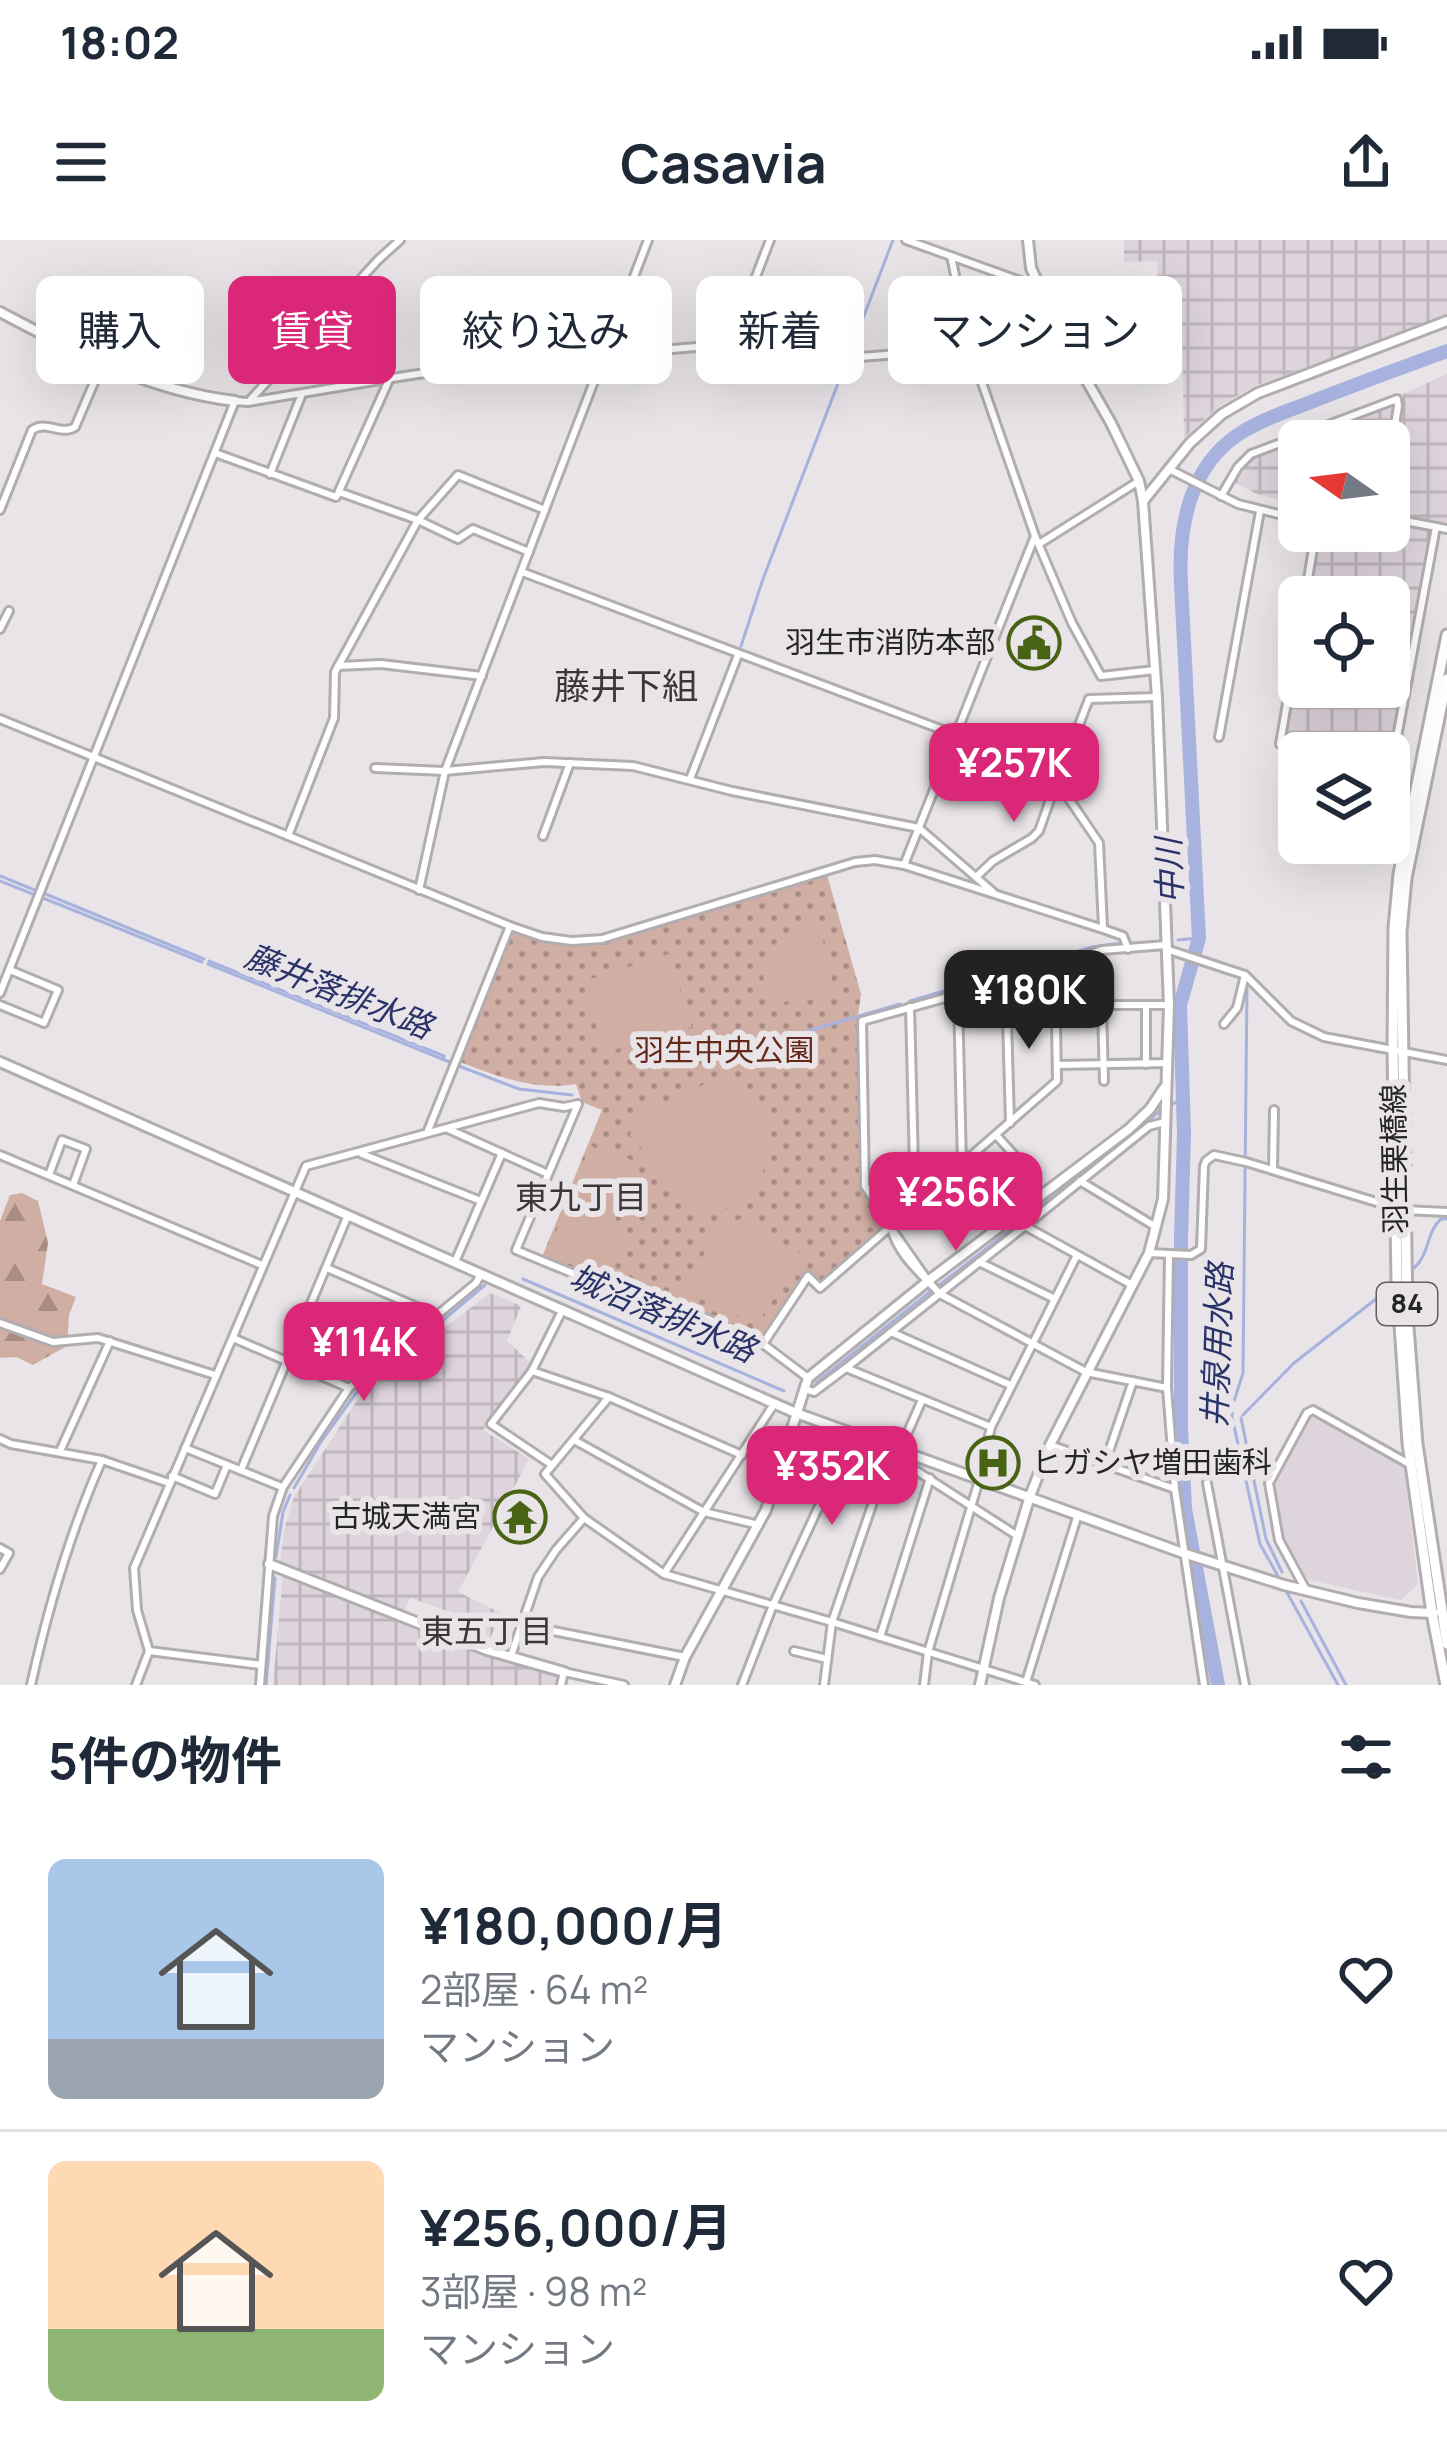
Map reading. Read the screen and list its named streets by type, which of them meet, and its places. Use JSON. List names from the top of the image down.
{
  "streets": {
    "main road": ["羽生栗橋線", "84"]
  },
  "districts": ["藤井下組", "東九丁目", "東五丁目"],
  "water": [
    "中川",
    "藤井落排水路",
    "城沼落排水路",
    "井泉用水路"
  ],
  "parks": ["羽生中央公園"],
  "places": {
    "public building": ["羽生市消防本部"],
    "hospital": ["ヒガシヤ増田歯科"],
    "temple": ["古城天満宮"]
  },
  "north": "left",
  "page": {
    "status": "18:02",
    "header": "Casavia",
    "chip": [
      "購入",
      "賃貸",
      "絞り込み",
      "新着",
      "マンション"
    ],
    "price": [
      "¥257K",
      "¥180K",
      "¥256K",
      "¥114K",
      "¥352K"
    ],
    "heading": "5件の物件",
    "list": [
      {
        "name": "¥180,000/月",
        "note": "2部屋 · 64 m² · マンション"
      },
      {
        "name": "¥256,000/月",
        "note": "3部屋 · 98 m² · マンション"
      }
    ]
  }
}
